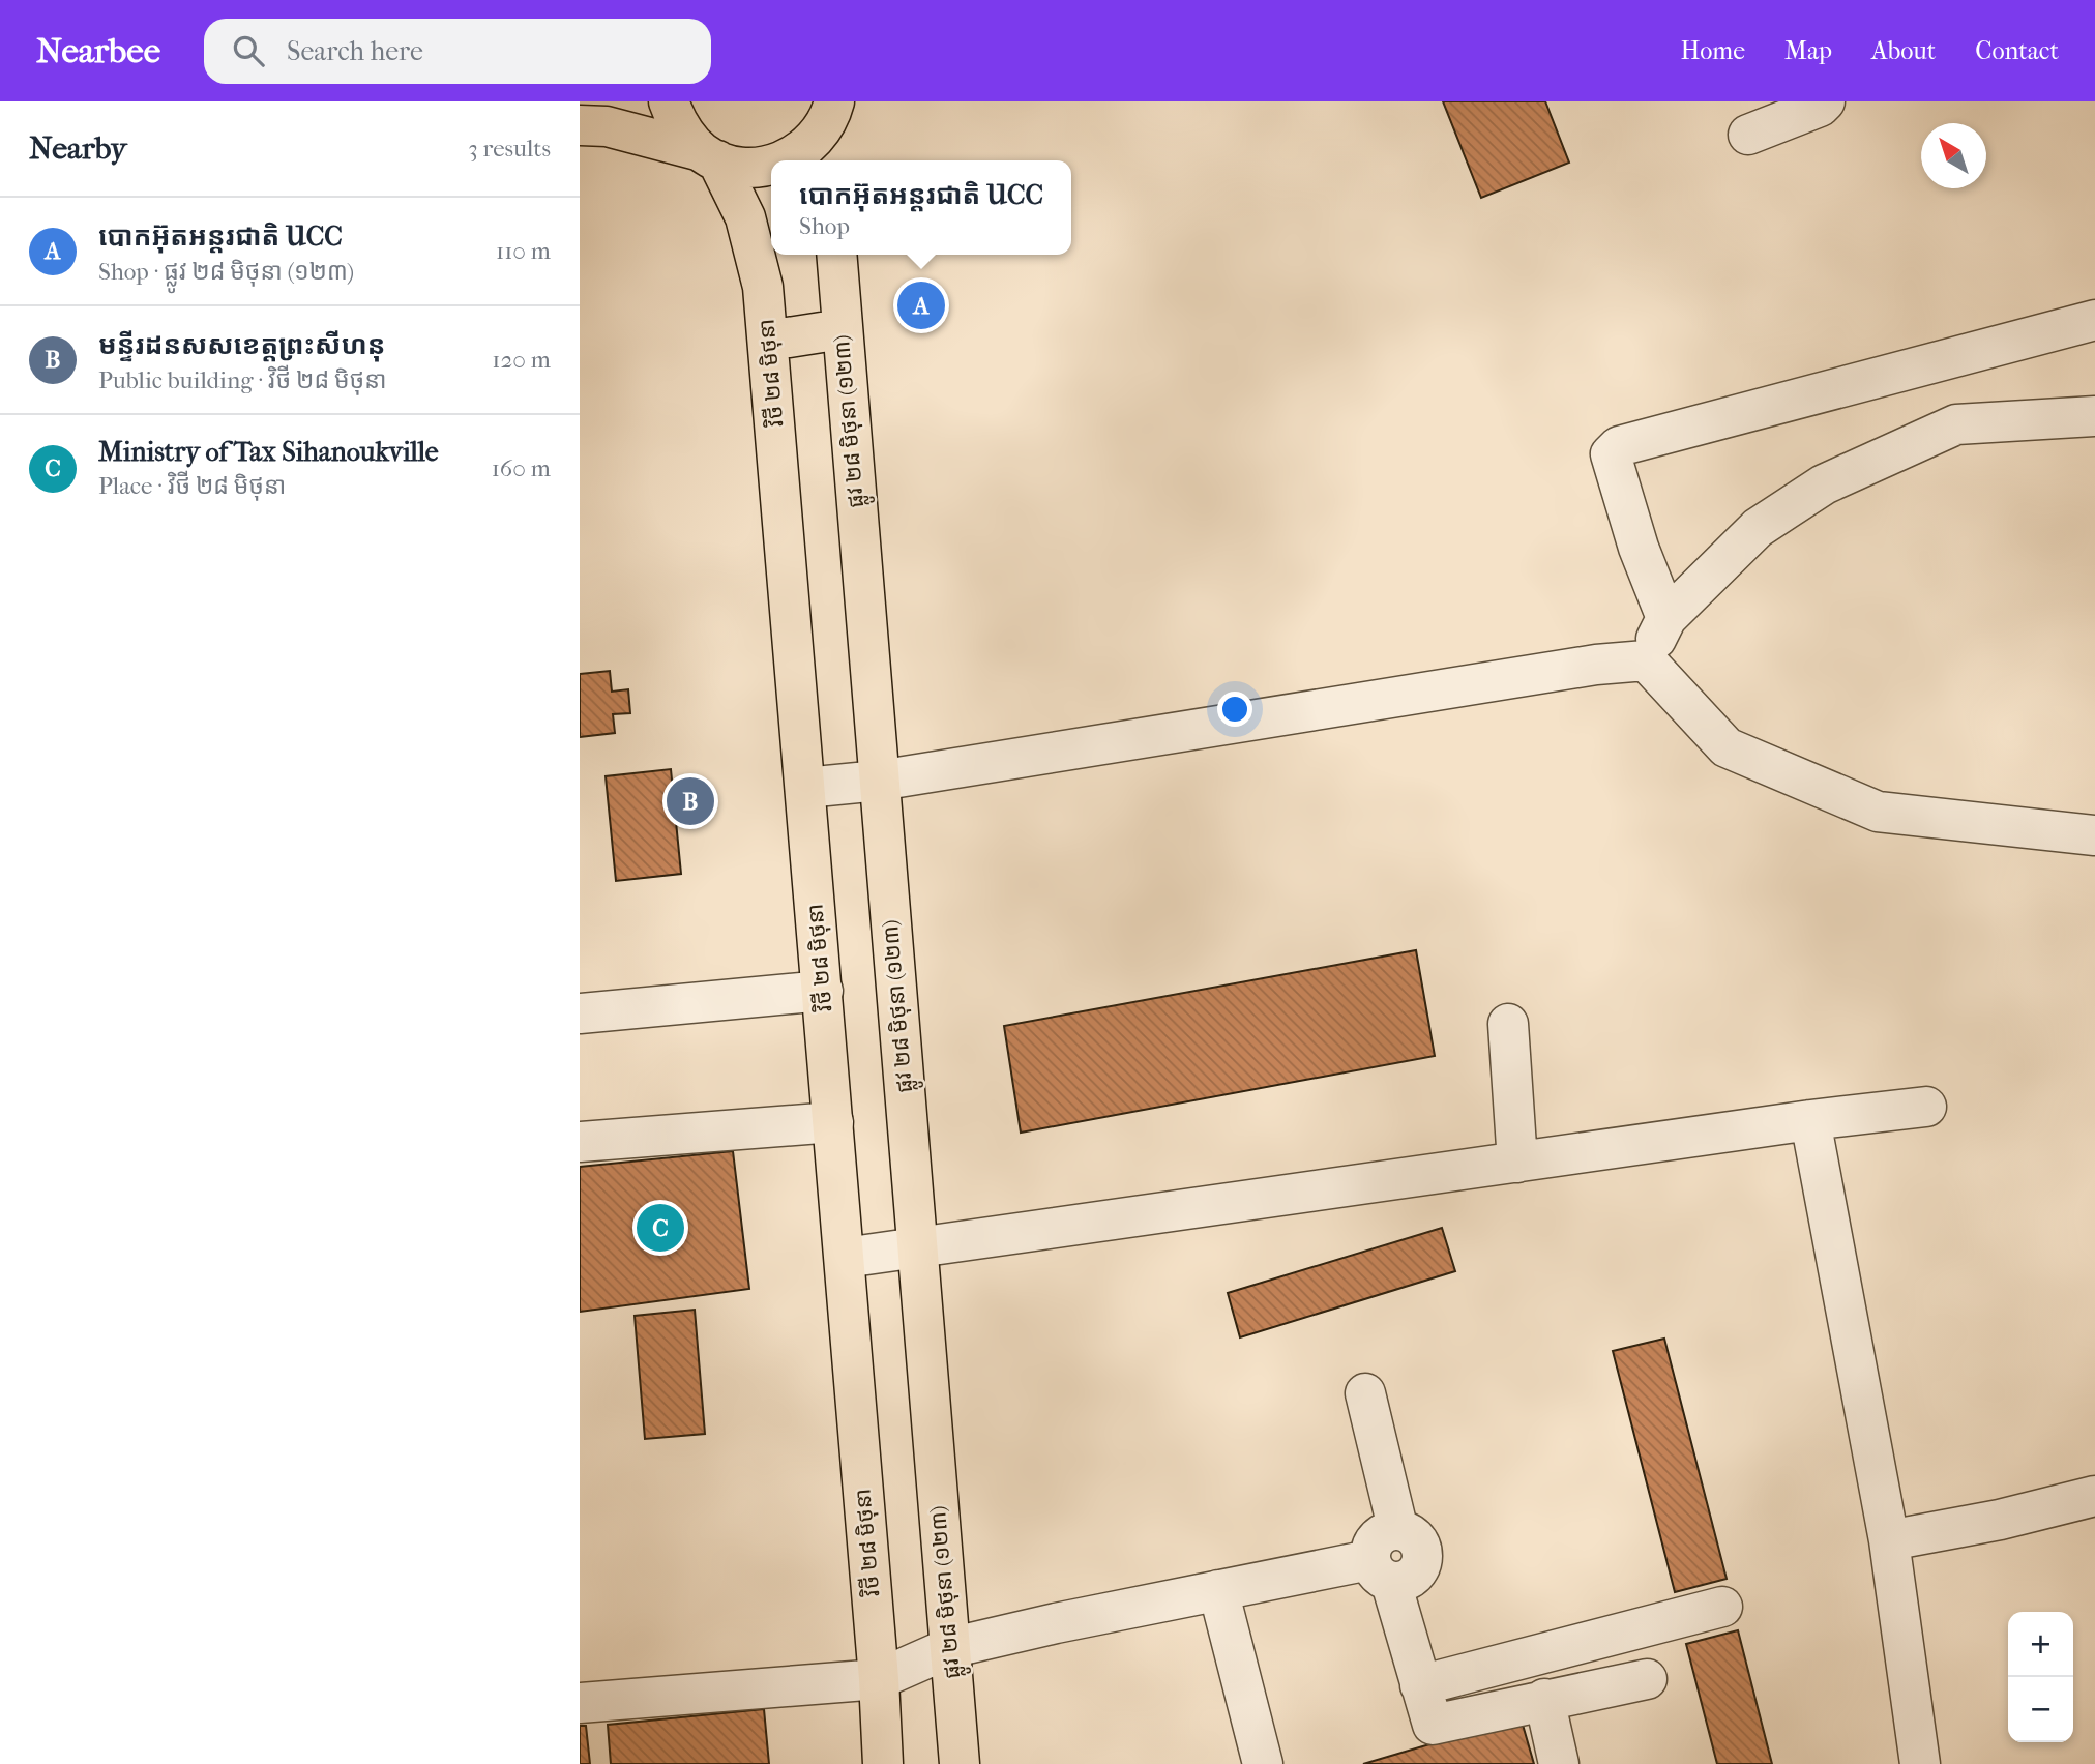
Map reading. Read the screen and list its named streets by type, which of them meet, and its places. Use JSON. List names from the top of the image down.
{
  "streets": {
    "main road": ["វិថី ២៨ មិថុនា", "ផ្លូវ ២៨ មិថុនា (១២៣)"]
  },
  "north": "top left",
  "page": {
    "header": "Nearbee",
    "search": "Search here",
    "nav": [
      "Home",
      "Map",
      "About",
      "Contact"
    ],
    "heading": ["Nearby", "3 results"],
    "popup": ["បោកអ៊ុតអន្តរជាតិ UCC", "Shop"],
    "list": [
      {
        "mark": "A",
        "name": "បោកអ៊ុតអន្តរជាតិ UCC",
        "note": "Shop · ផ្លូវ ២៨ មិថុនា (១២៣)",
        "value": "110 m"
      },
      {
        "mark": "B",
        "name": "មន្ទីរដនសសខេត្តព្រះសីហនុ",
        "note": "Public building · វិថី ២៨ មិថុនា",
        "value": "120 m"
      },
      {
        "mark": "C",
        "name": "Ministry of Tax Sihanoukville",
        "note": "Place · វិថី ២៨ មិថុនា",
        "value": "160 m"
      }
    ],
    "pins": ["A", "B", "C"],
    "map_buttons": ["+", "−"]
  }
}
